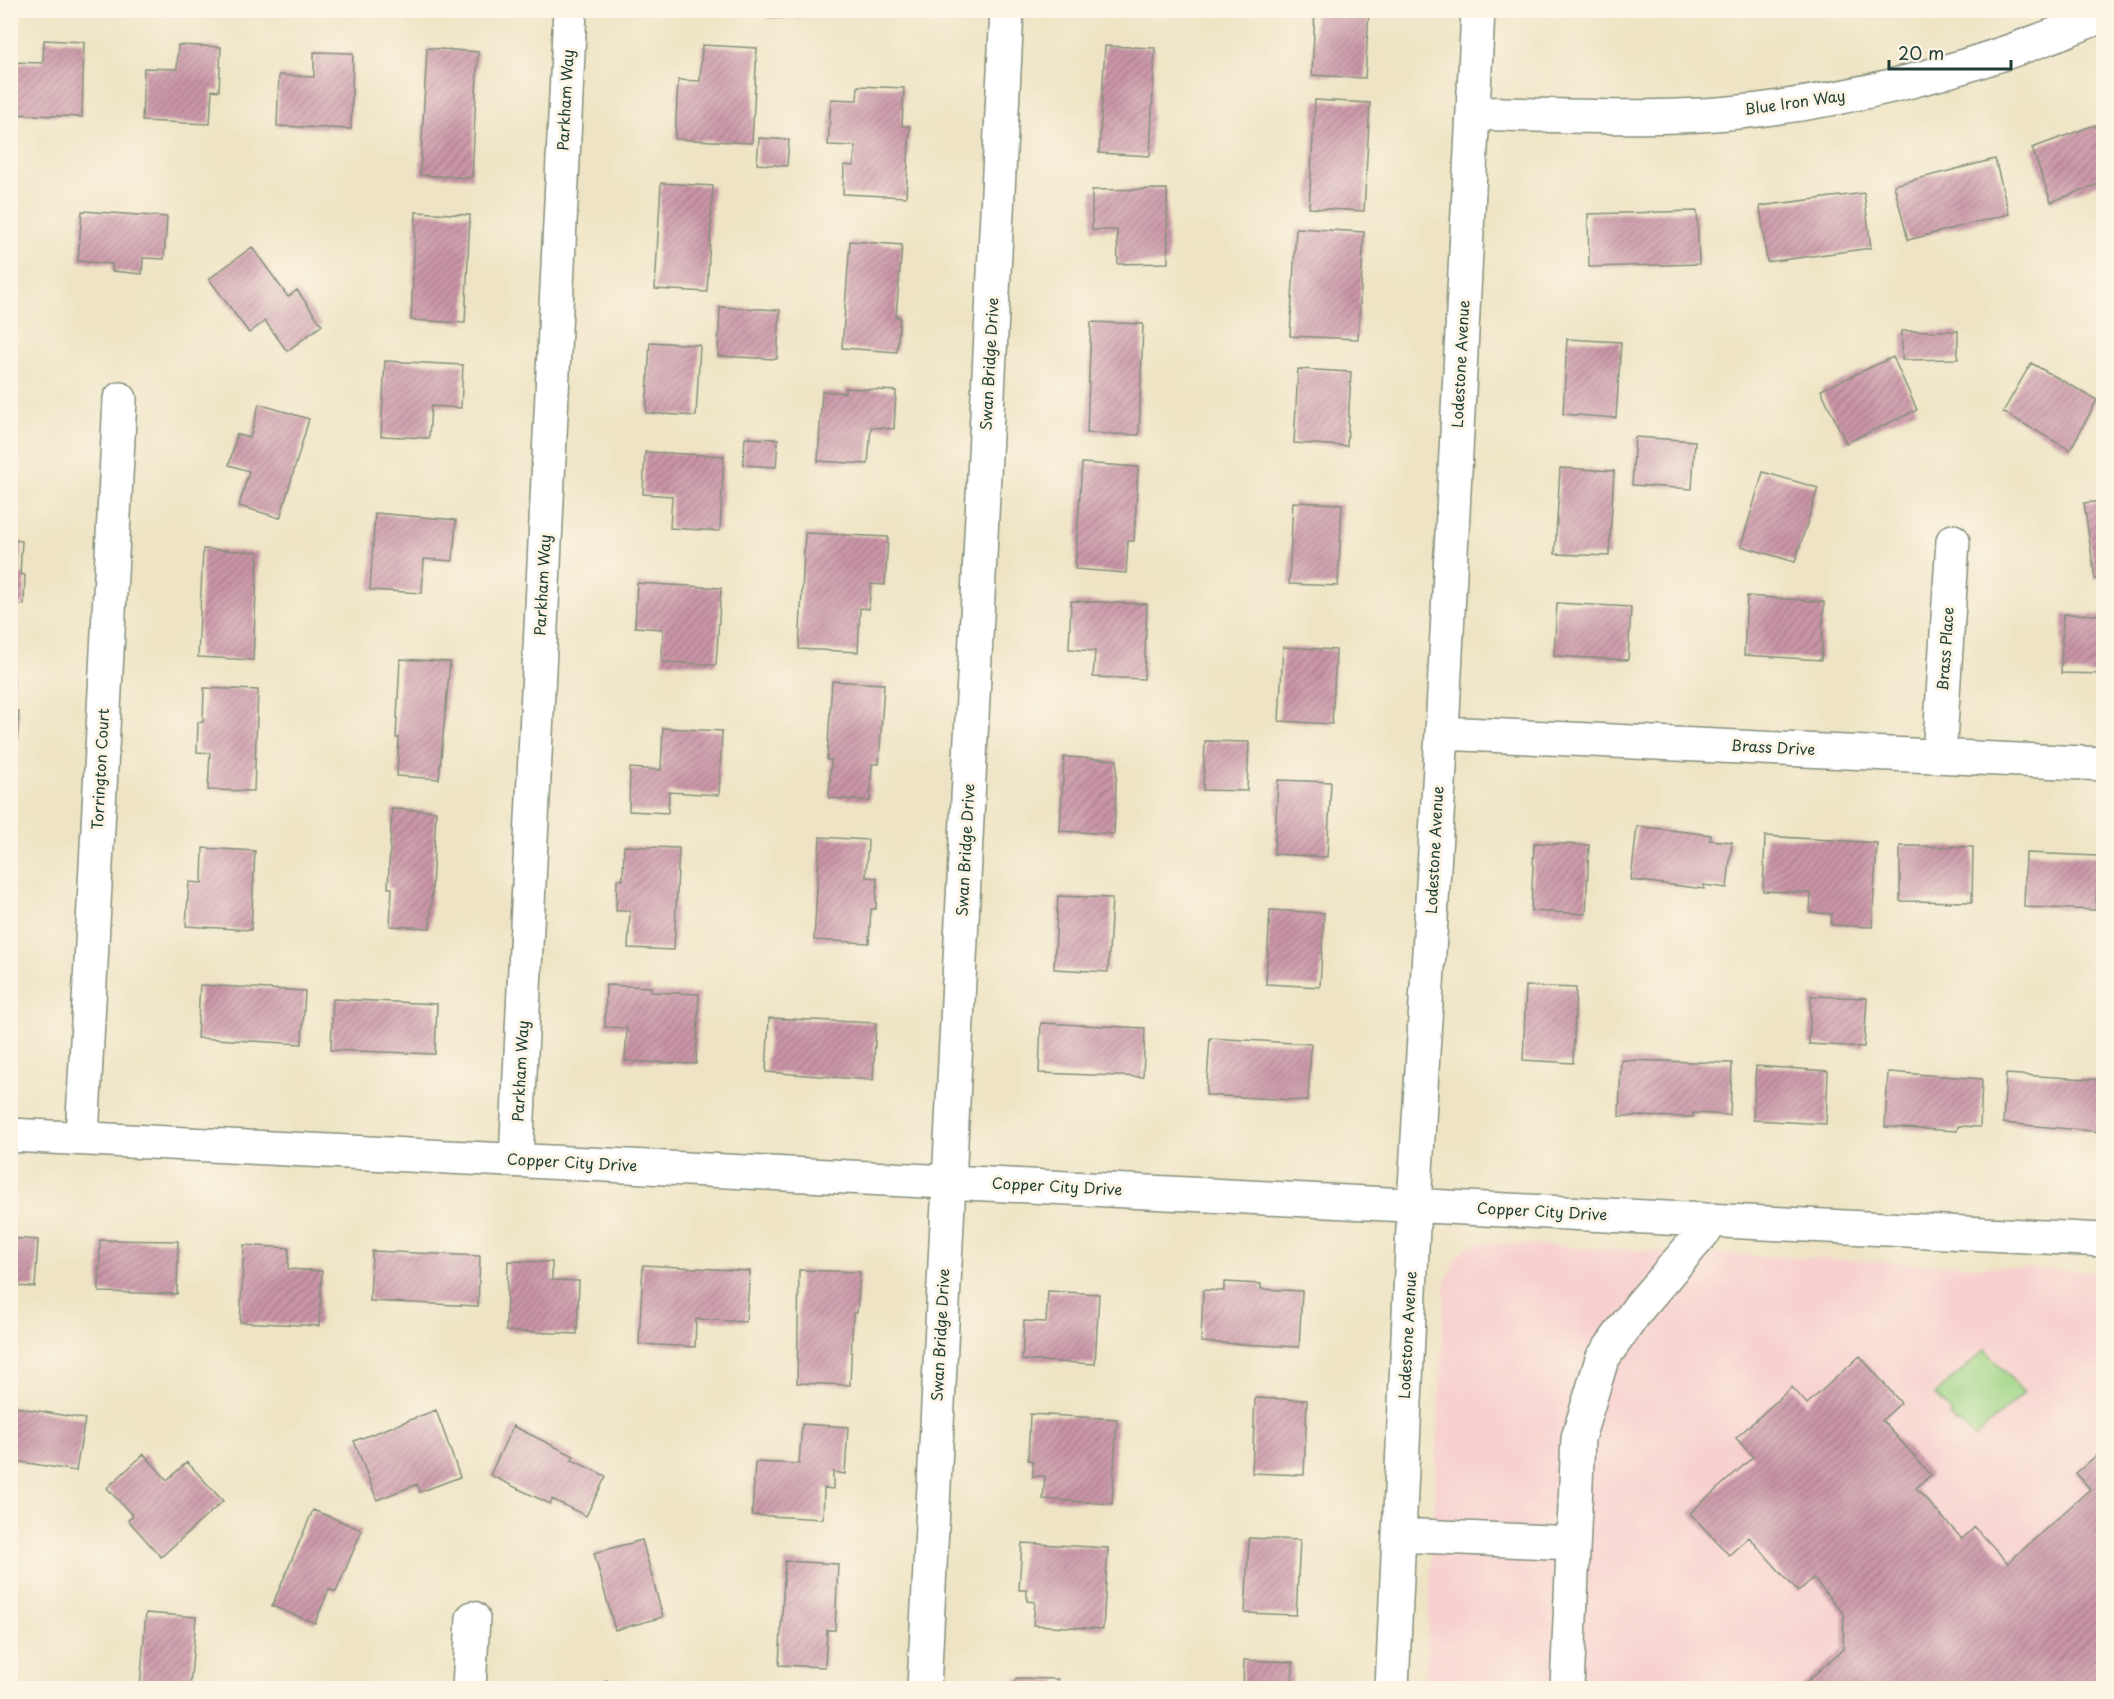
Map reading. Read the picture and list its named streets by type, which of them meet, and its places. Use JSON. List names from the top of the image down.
{
  "streets": {
    "street": [
      "Parkham Way",
      "Blue Iron Way",
      "Swan Bridge Drive",
      "Lodestone Avenue",
      "Brass Place",
      "Brass Drive",
      "Torrington Court",
      "Copper City Drive"
    ]
  },
  "crossings": [
    ["Parkham Way", "Copper City Drive"],
    ["Blue Iron Way", "Lodestone Avenue"],
    ["Swan Bridge Drive", "Copper City Drive"],
    ["Lodestone Avenue", "Brass Drive"],
    ["Lodestone Avenue", "Copper City Drive"],
    ["Brass Place", "Brass Drive"],
    ["Torrington Court", "Copper City Drive"]
  ],
  "scale_bar": "20 m"
}
